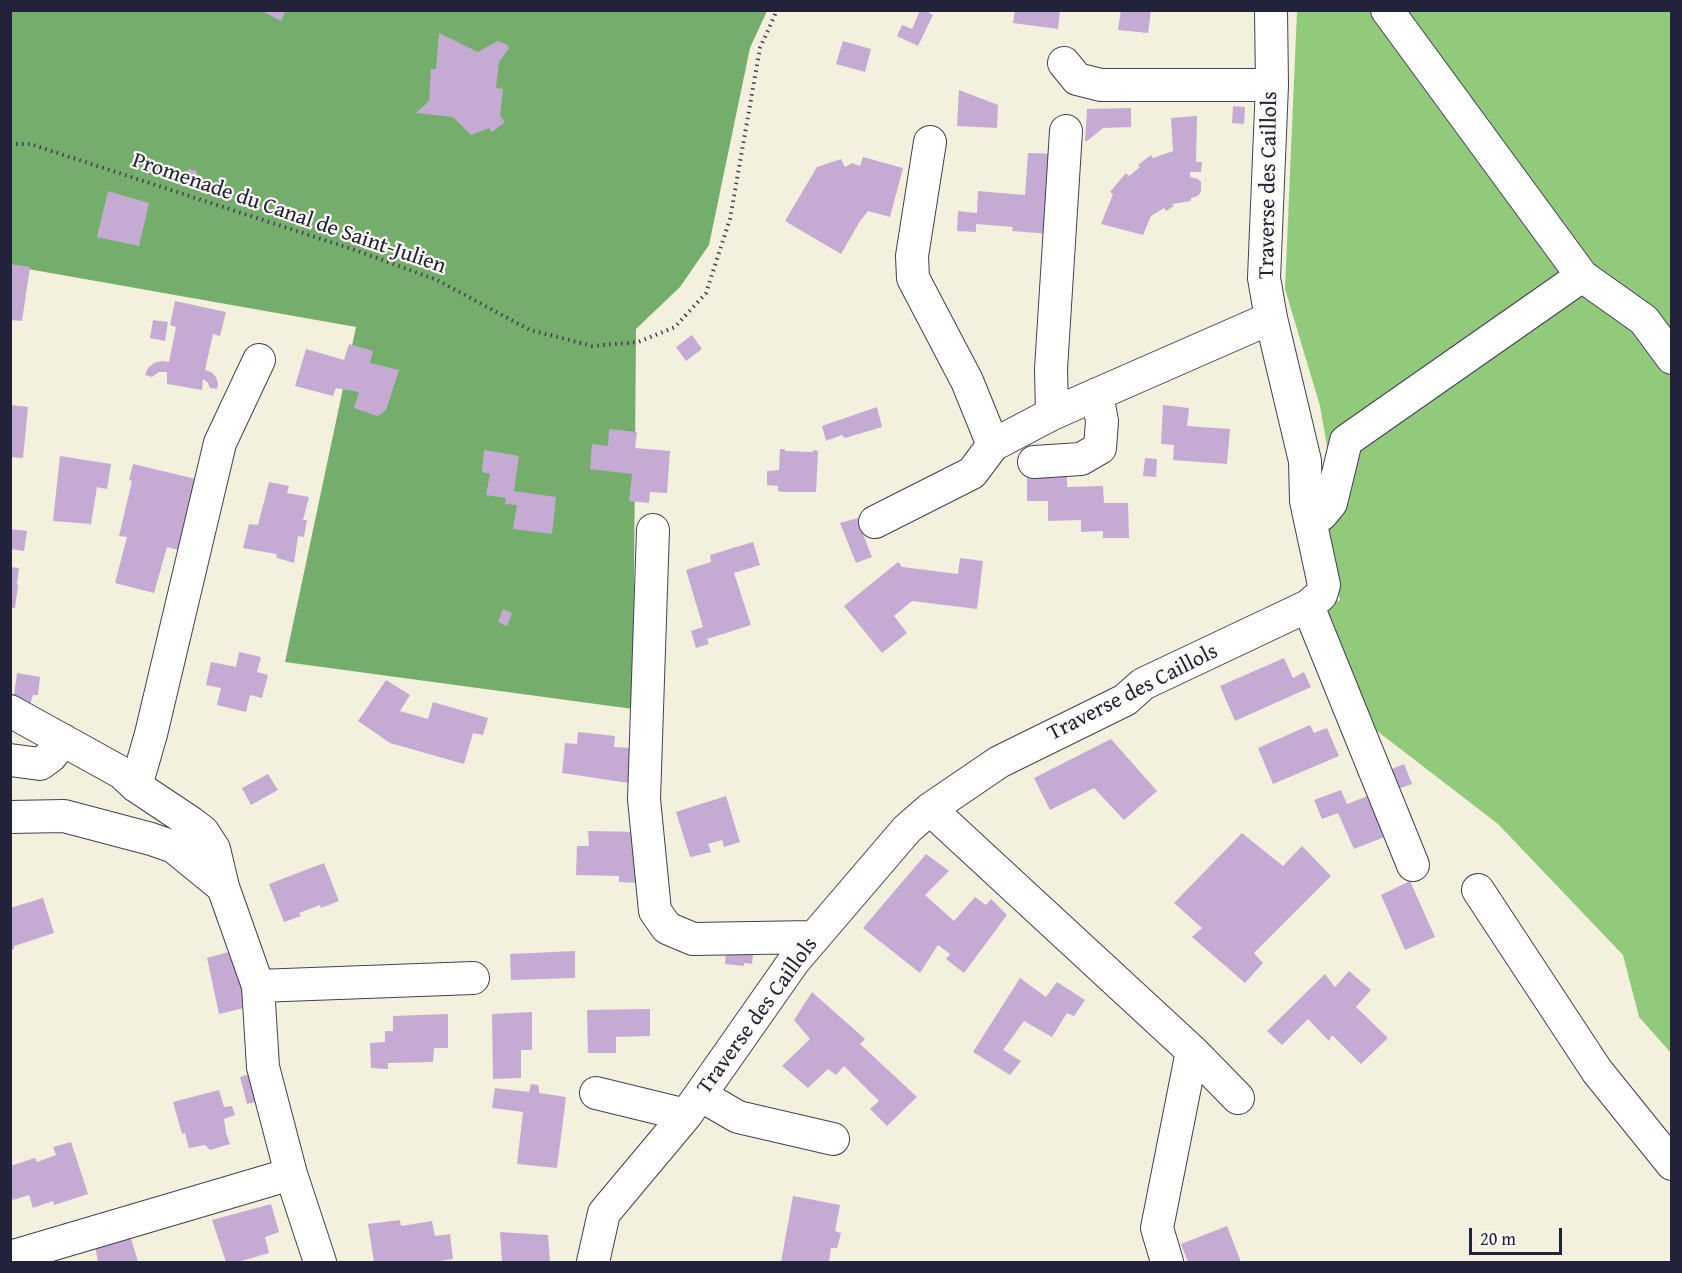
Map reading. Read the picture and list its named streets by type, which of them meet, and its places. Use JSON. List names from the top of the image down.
{
  "streets": {
    "street": ["Traverse des Caillols"],
    "path": ["Promenade du Canal de Saint-Julien"]
  },
  "scale_bar": "20 m"
}
